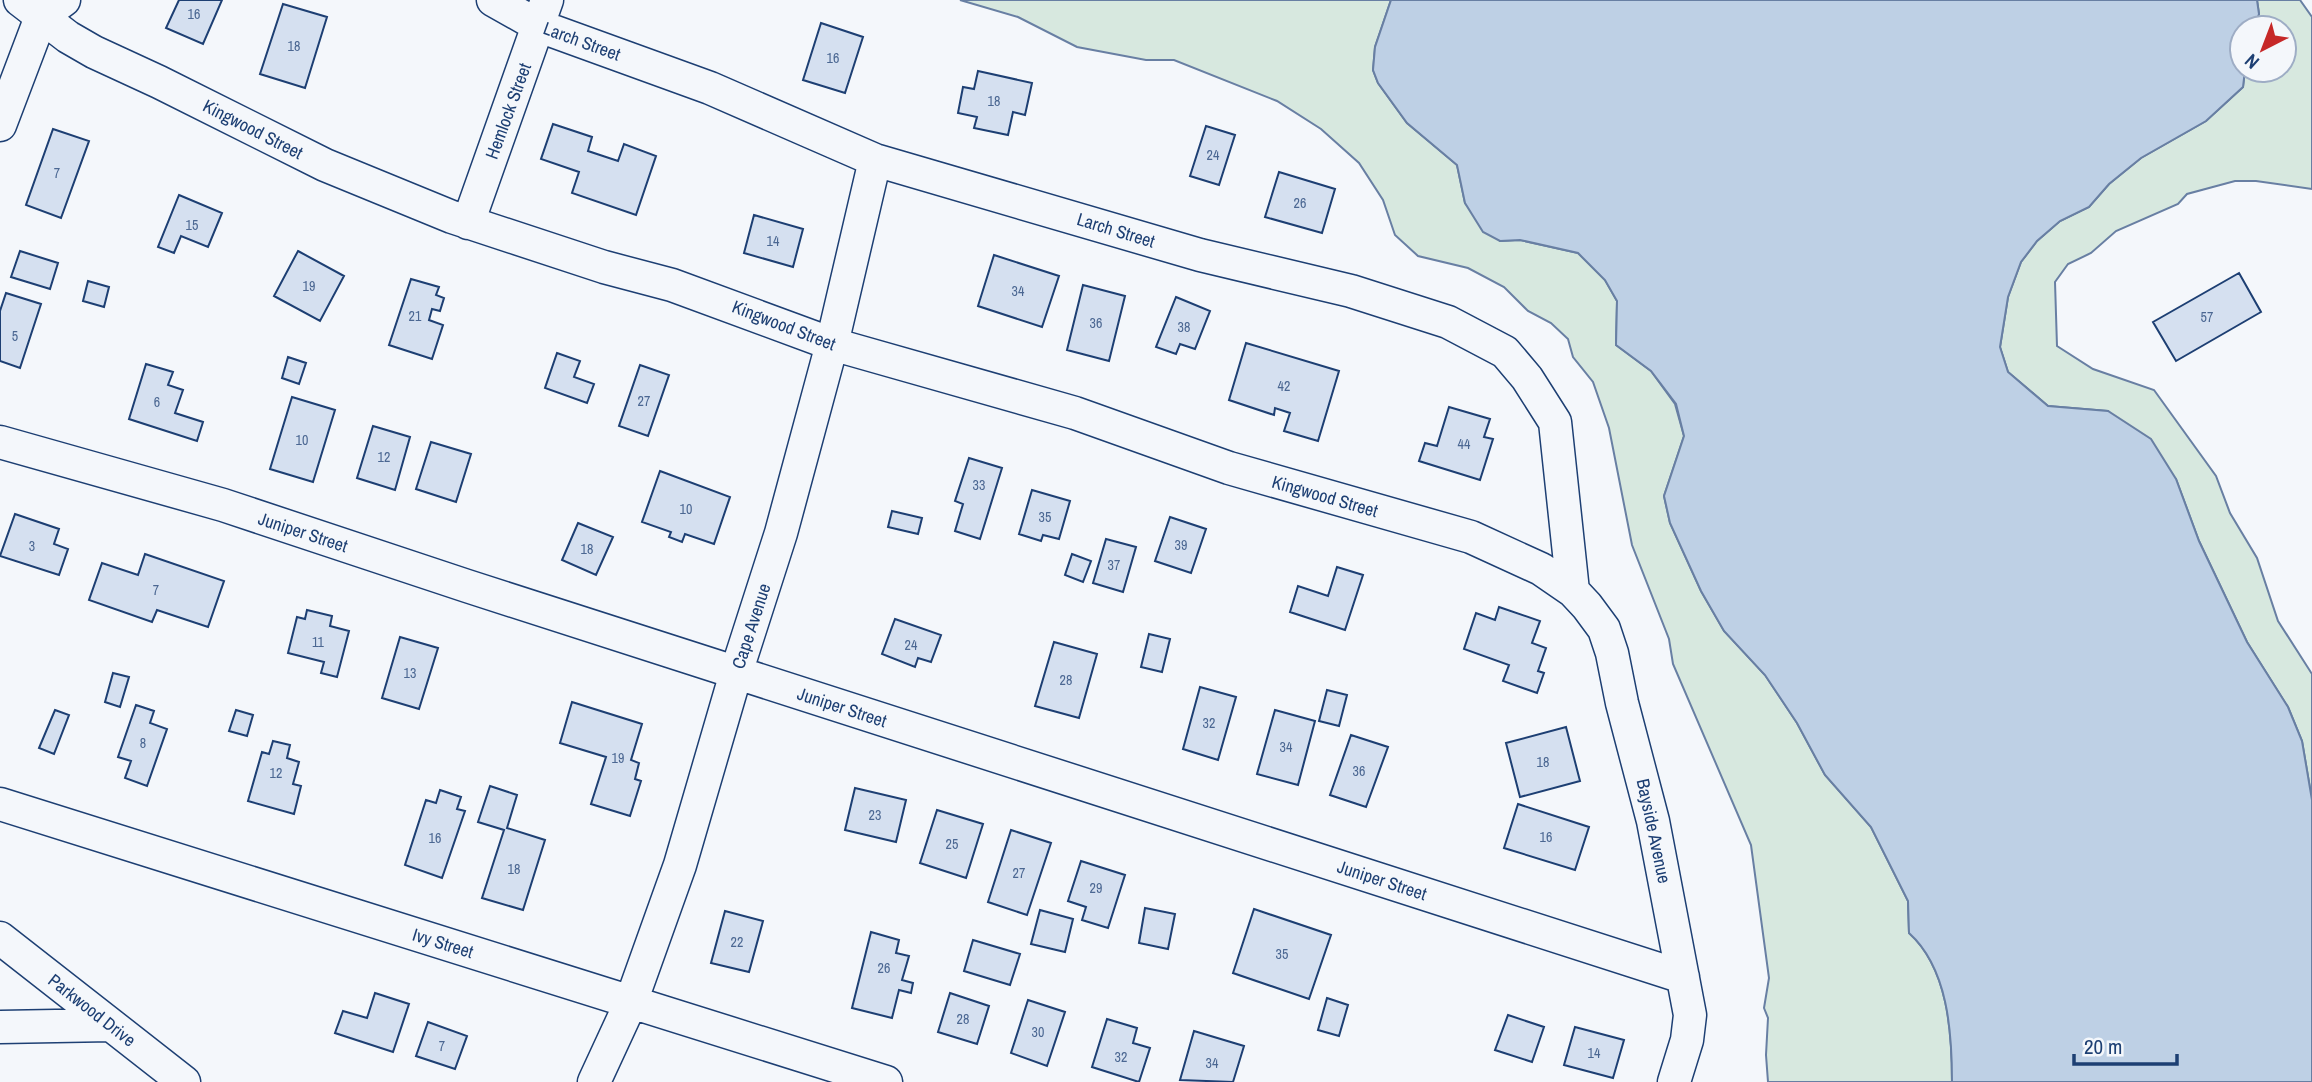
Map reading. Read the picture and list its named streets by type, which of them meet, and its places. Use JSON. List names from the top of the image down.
{
  "streets": {
    "street": [
      "Larch Street",
      "Hemlock Street",
      "Kingwood Street",
      "Juniper Street",
      "Cape Avenue",
      "Bayside Avenue",
      "Ivy Street",
      "Parkwood Drive"
    ]
  },
  "crossings": [
    ["Larch Street", "Hemlock Street"],
    ["Larch Street", "Kingwood Street"],
    ["Larch Street", "Cape Avenue"],
    ["Larch Street", "Bayside Avenue"],
    ["Hemlock Street", "Kingwood Street"],
    ["Kingwood Street", "Cape Avenue"],
    ["Kingwood Street", "Bayside Avenue"],
    ["Juniper Street", "Cape Avenue"],
    ["Juniper Street", "Bayside Avenue"],
    ["Cape Avenue", "Ivy Street"]
  ],
  "house_numbers": [
    "16",
    "18",
    "16",
    "18",
    "24",
    "7",
    "26",
    "15",
    "14",
    "19",
    "34",
    "21",
    "57",
    "36",
    "38",
    "5",
    "42",
    "27",
    "6",
    "10",
    "44",
    "12",
    "33",
    "10",
    "35",
    "39",
    "3",
    "18",
    "37",
    "7",
    "11",
    "24",
    "13",
    "28",
    "32",
    "8",
    "34",
    "19",
    "18",
    "36",
    "12",
    "23",
    "16",
    "16",
    "25",
    "18",
    "27",
    "29",
    "22",
    "35",
    "26",
    "28",
    "30",
    "7",
    "14",
    "32",
    "34"
  ],
  "scale_bar": "20 m",
  "north": "bottom left"
}
